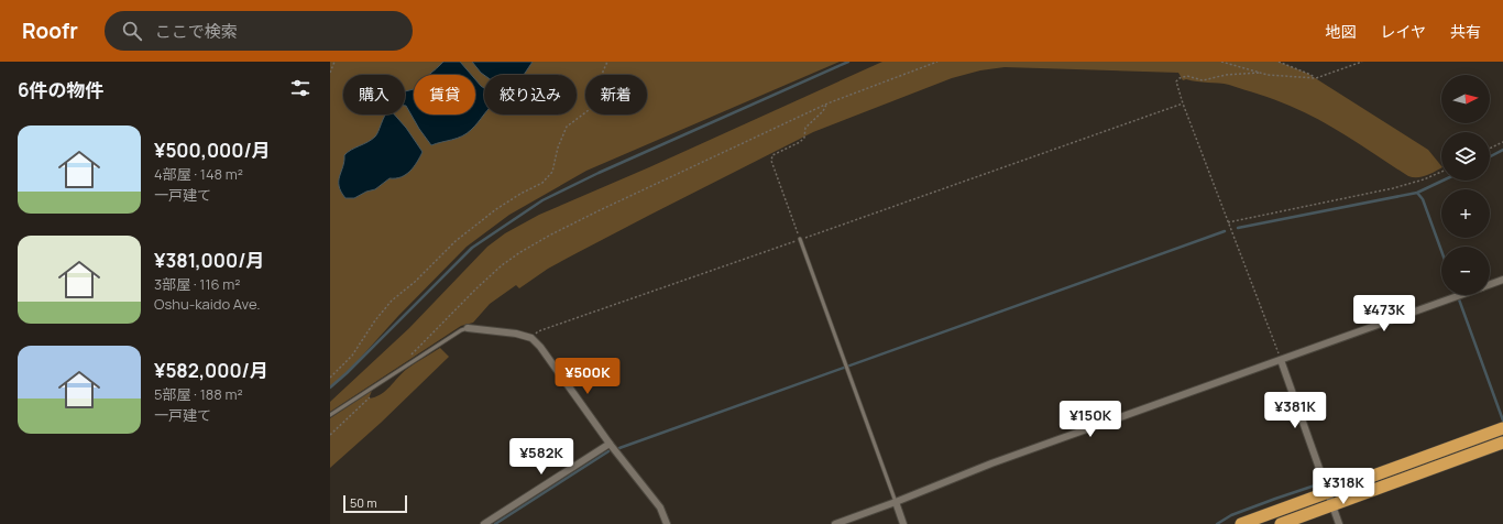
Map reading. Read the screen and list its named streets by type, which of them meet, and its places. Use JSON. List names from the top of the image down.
{
  "scale_bar": "50 m",
  "north": "right",
  "page": {
    "header": "Roofr",
    "search": "ここで検索",
    "nav": ["地図", "レイヤ", "共有"],
    "heading": "6件の物件",
    "map_buttons": ["+", "−"],
    "chip": [
      "購入",
      "賃貸",
      "絞り込み",
      "新着"
    ],
    "list": [
      {
        "name": "¥500,000/月",
        "note": "4部屋 · 148 m² · 一戸建て"
      },
      {
        "name": "¥381,000/月",
        "note": "3部屋 · 116 m² · Oshu-kaido Ave."
      },
      {
        "name": "¥582,000/月",
        "note": "5部屋 · 188 m² · 一戸建て"
      }
    ],
    "price": [
      "¥473K",
      "¥500K",
      "¥381K",
      "¥150K",
      "¥582K",
      "¥318K"
    ],
    "scale": "50 m"
  }
}
